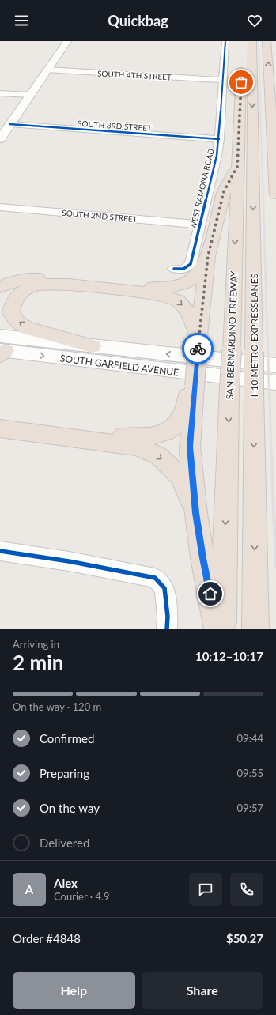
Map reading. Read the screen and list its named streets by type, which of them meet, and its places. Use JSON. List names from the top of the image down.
{
  "streets": {
    "highway": ["SAN BERNARDINO FREEWAY", "I-10 METRO EXPRESSLANES"],
    "main road": ["SOUTH GARFIELD AVENUE"],
    "street": [
      "SOUTH 4TH STREET",
      "SOUTH 3RD STREET",
      "WEST RAMONA ROAD",
      "SOUTH 2ND STREET"
    ]
  },
  "crossings": [
    ["SOUTH 4TH STREET", "WEST RAMONA ROAD"],
    ["SOUTH 3RD STREET", "WEST RAMONA ROAD"],
    ["WEST RAMONA ROAD", "SOUTH 2ND STREET"]
  ],
  "page": {
    "header": "Quickbag",
    "heading": ["2 min", "Arriving in", "10:12–10:17"],
    "panel": [
      "Alex",
      "Courier · 4.9",
      "Order #4848",
      "$50.27"
    ],
    "bar": "On the way · 120 m",
    "list": [
      ["Confirmed", "09:44"],
      ["Preparing", "09:55"],
      ["On the way", "09:57"],
      "Delivered"
    ],
    "round": "A",
    "buttons": ["Help", "Share"]
  }
}
